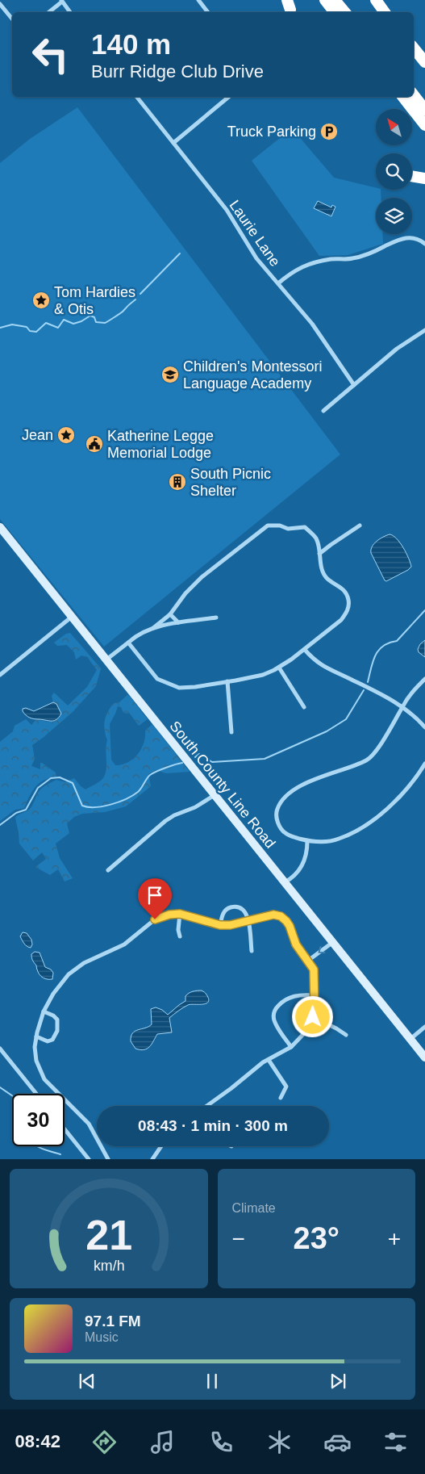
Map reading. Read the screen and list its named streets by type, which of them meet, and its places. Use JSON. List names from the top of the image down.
{
  "streets": {
    "main road": ["South County Line Road"],
    "street": ["Laurie Lane"]
  },
  "places": {
    "parking": ["Truck Parking"],
    "place": ["Tom Hardies & Otis", "Jean"],
    "school or university": ["Children's Montessori Language Academy"],
    "public building": ["Katherine Legge Memorial Lodge"],
    "building": ["South Picnic Shelter"]
  },
  "north": "top left",
  "page": {
    "turn": ["140 m", "Burr Ridge Club Drive"],
    "limit": "30",
    "trip": "08:43 · 1 min · 300 m",
    "tile": "Climate",
    "heat": ["−", "23°", "+"],
    "song": ["97.1 FM", "Music"],
    "tabs": "08:42",
    "gauge": ["21", "km/h"]
  }
}
